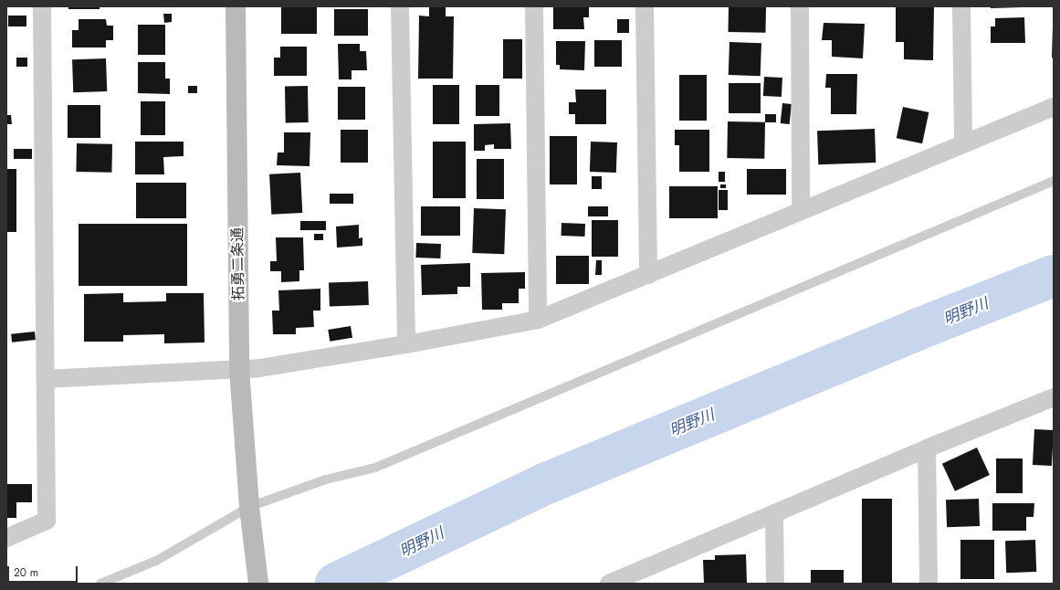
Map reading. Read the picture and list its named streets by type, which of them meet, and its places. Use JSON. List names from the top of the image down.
{
  "streets": {
    "street": ["拓勇二条通"]
  },
  "water": ["明野川"],
  "scale_bar": "20 m"
}
